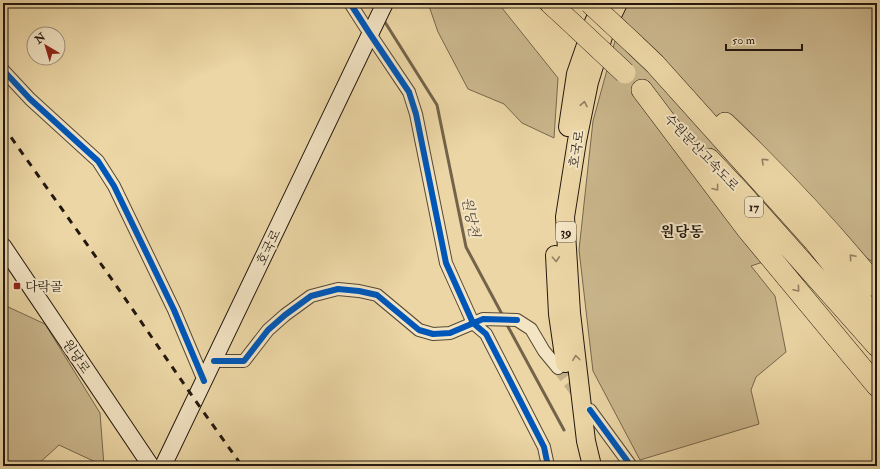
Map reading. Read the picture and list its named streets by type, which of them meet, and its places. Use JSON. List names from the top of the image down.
{
  "streets": {
    "highway": ["수원문산고속도로", "17"],
    "main road": ["호국로", "39", "원당로"]
  },
  "districts": ["원당동"],
  "water": ["원당천"],
  "places": {
    "transit": ["다락골"]
  },
  "scale_bar": "50 m",
  "north": "top left"
}
